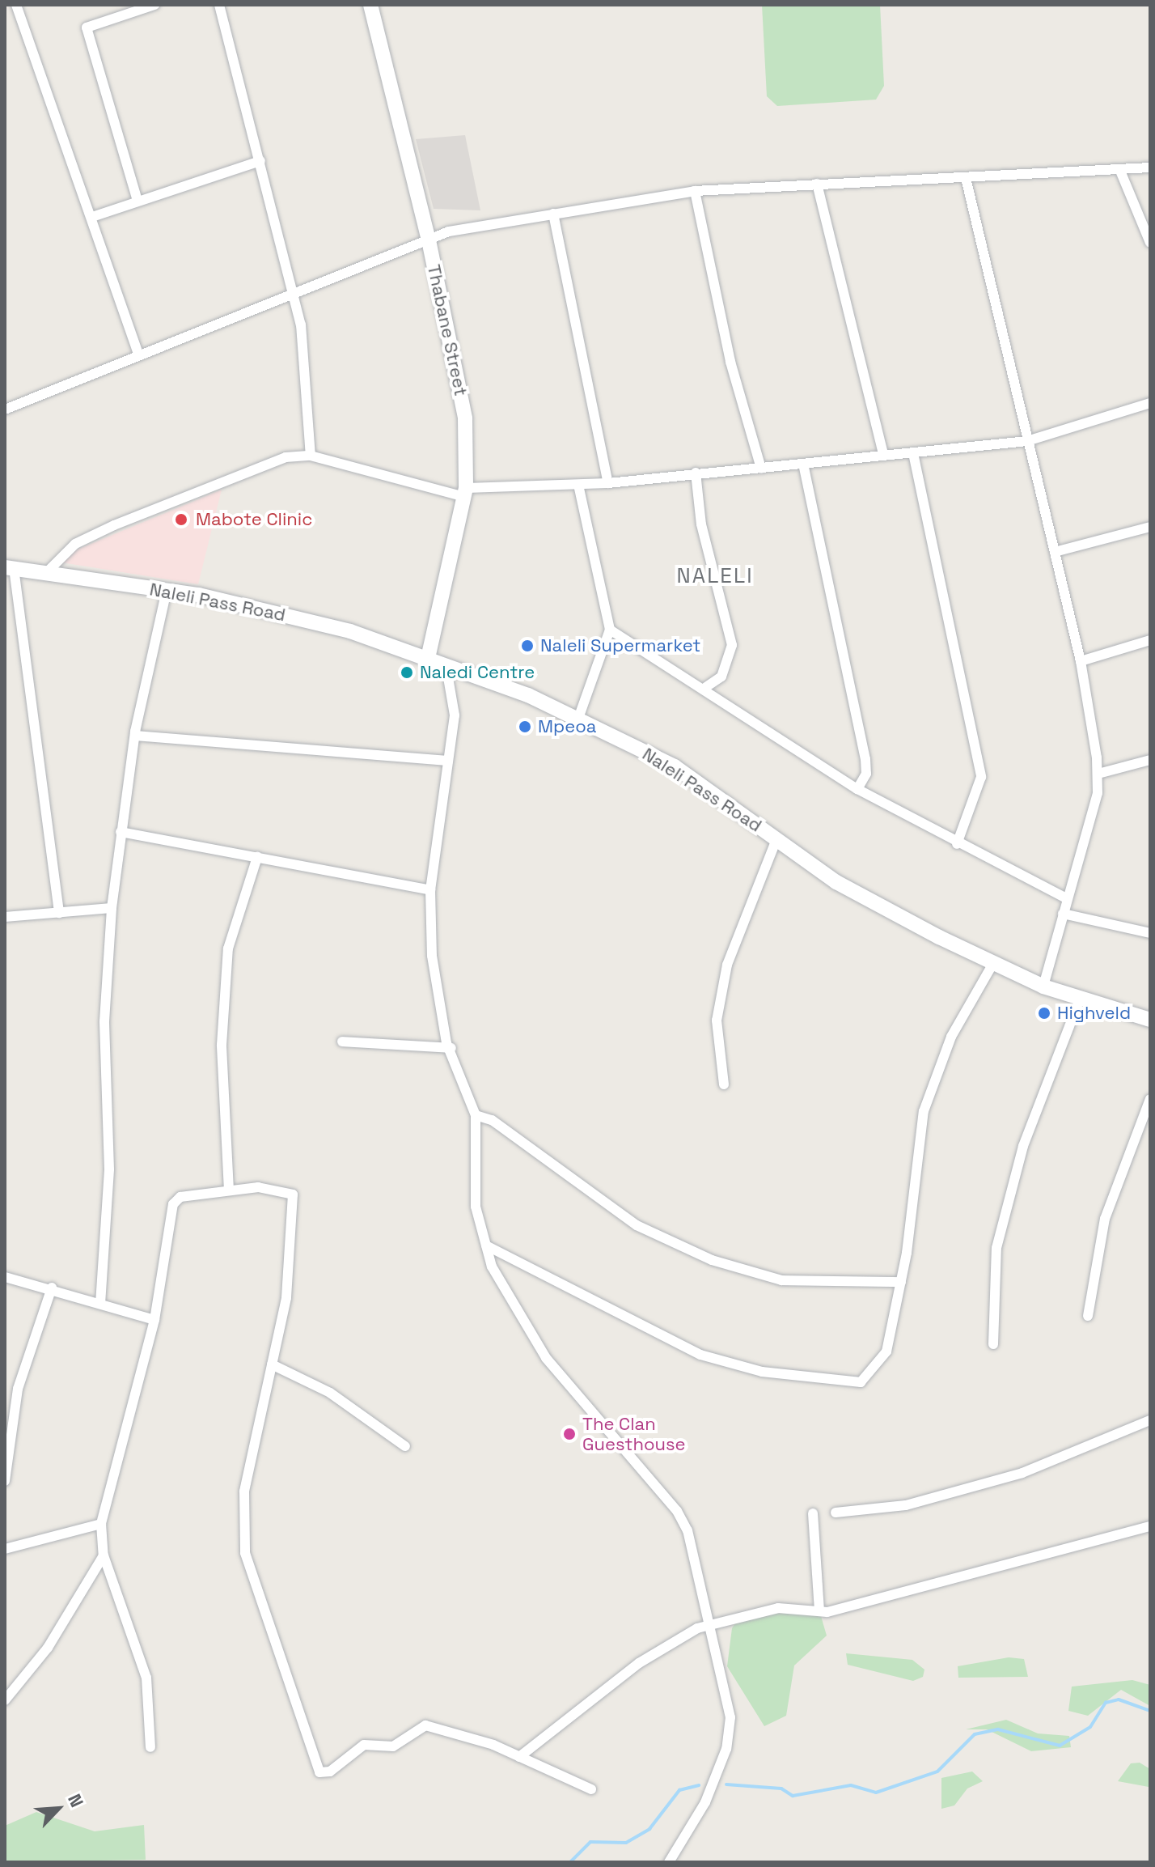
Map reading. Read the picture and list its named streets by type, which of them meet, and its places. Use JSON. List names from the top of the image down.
{
  "streets": {
    "main road": ["Thabane Street", "Naleli Pass Road"]
  },
  "crossings": [
    ["Thabane Street", "Naleli Pass Road"]
  ],
  "districts": ["NALELI"],
  "places": [
    "Mabote Clinic",
    "Naleli Supermarket",
    "Naledi Centre",
    "Mpeoa",
    "Highveld",
    "The Clan Guesthouse"
  ],
  "north": "top right"
}
